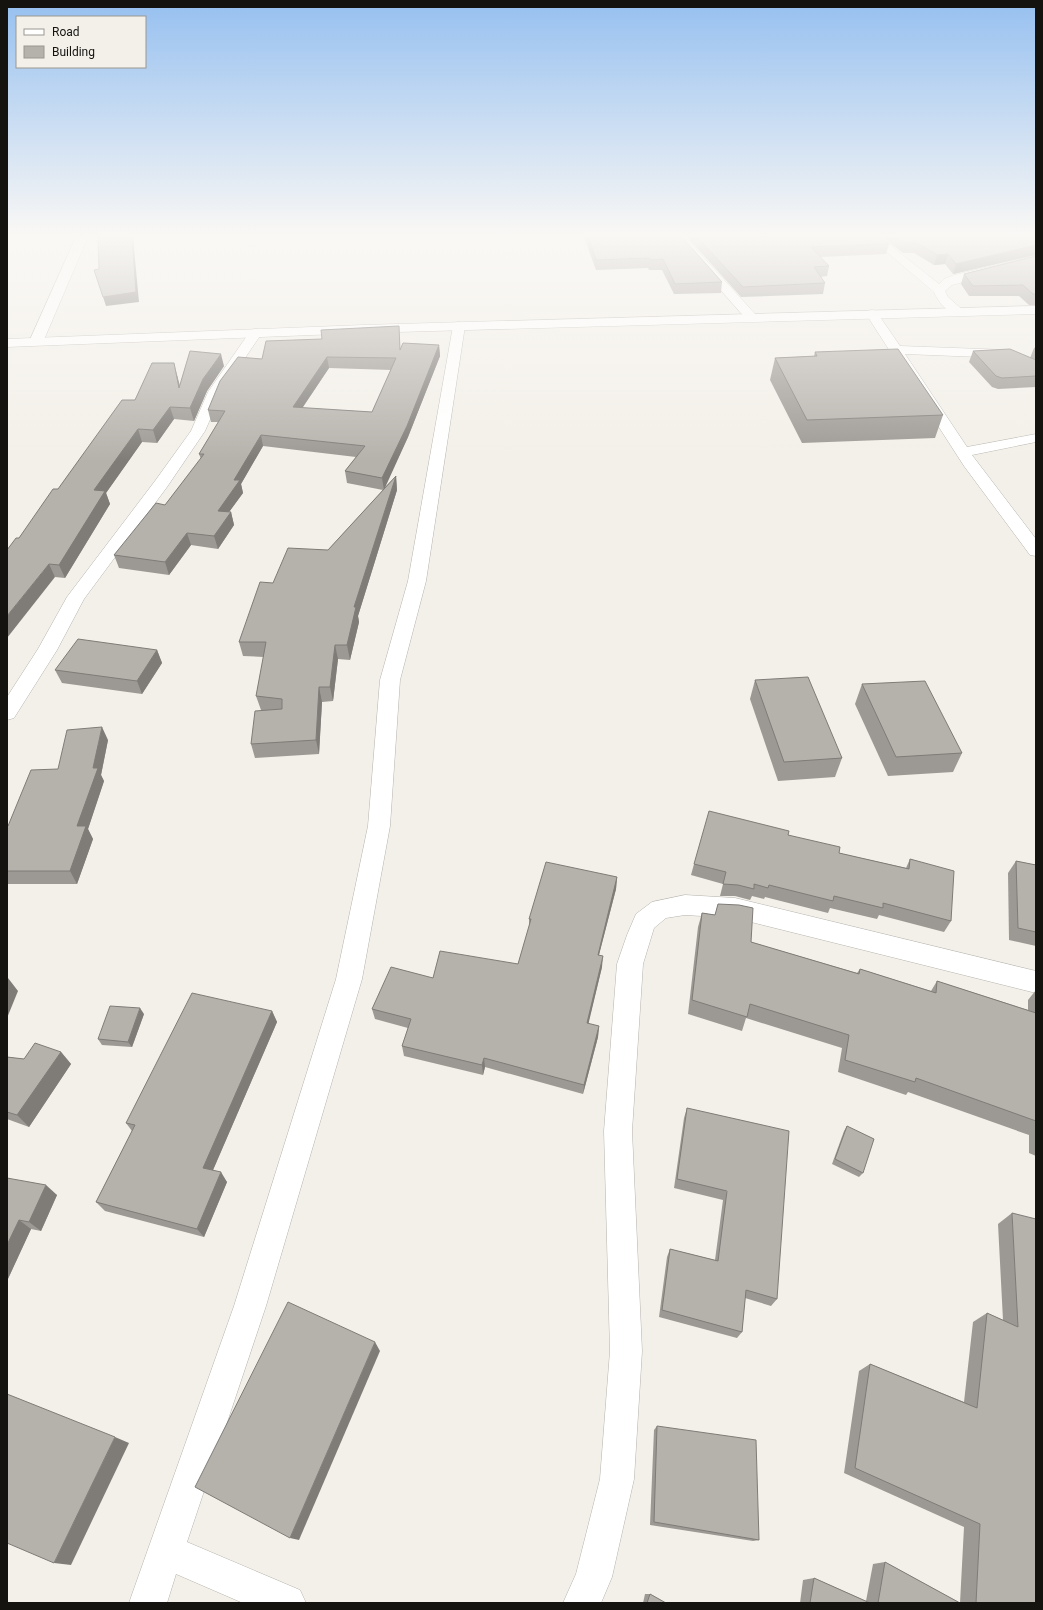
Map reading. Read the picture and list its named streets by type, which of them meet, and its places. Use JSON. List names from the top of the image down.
{
  "legend": ["Road", "Building"]
}
